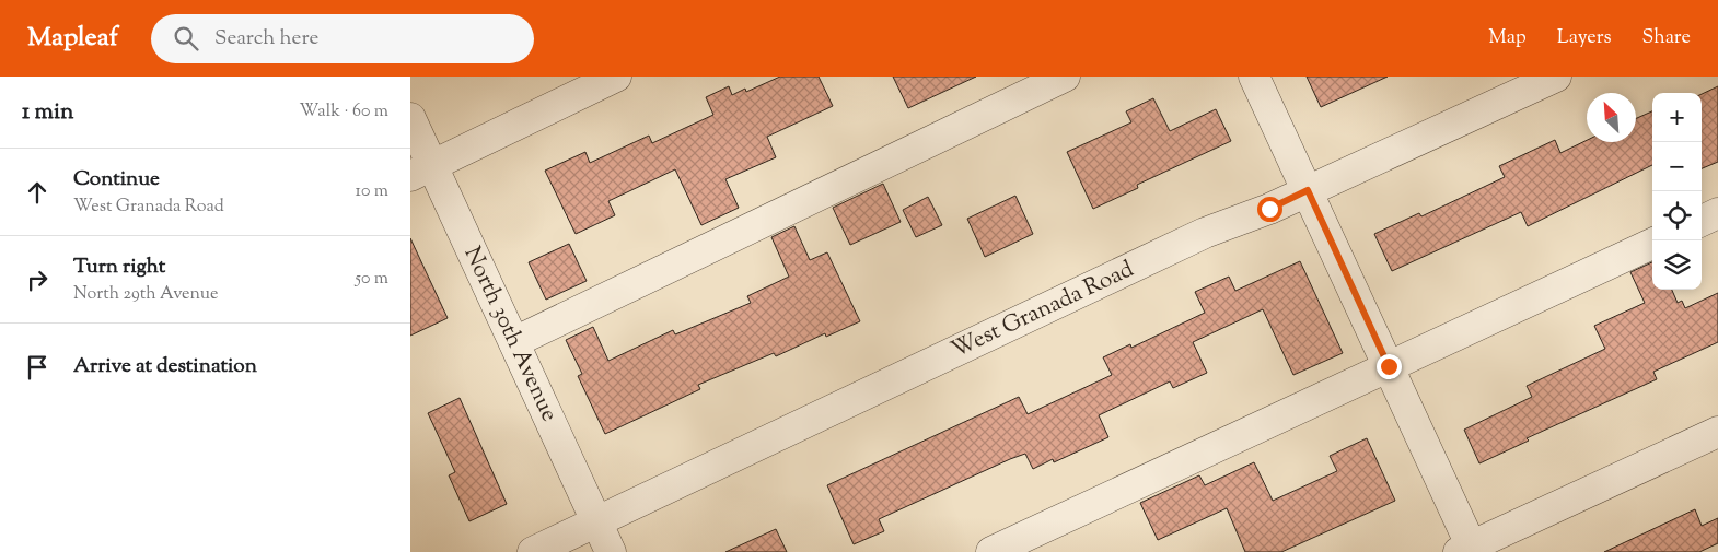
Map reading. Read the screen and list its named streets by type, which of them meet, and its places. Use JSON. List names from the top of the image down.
{
  "streets": {
    "street": ["West Granada Road", "North 30th Avenue"]
  },
  "crossings": [
    ["West Granada Road", "North 30th Avenue"]
  ],
  "north": "top left",
  "page": {
    "header": "Mapleaf",
    "search": "Search here",
    "nav": ["Map", "Layers", "Share"],
    "heading": ["1 min", "Walk · 60 m"],
    "map_buttons": ["+", "−"],
    "list": [
      ["Continue", "West Granada Road", "10 m"],
      ["Turn right", "North 29th Avenue", "50 m"],
      "Arrive at destination"
    ]
  }
}
